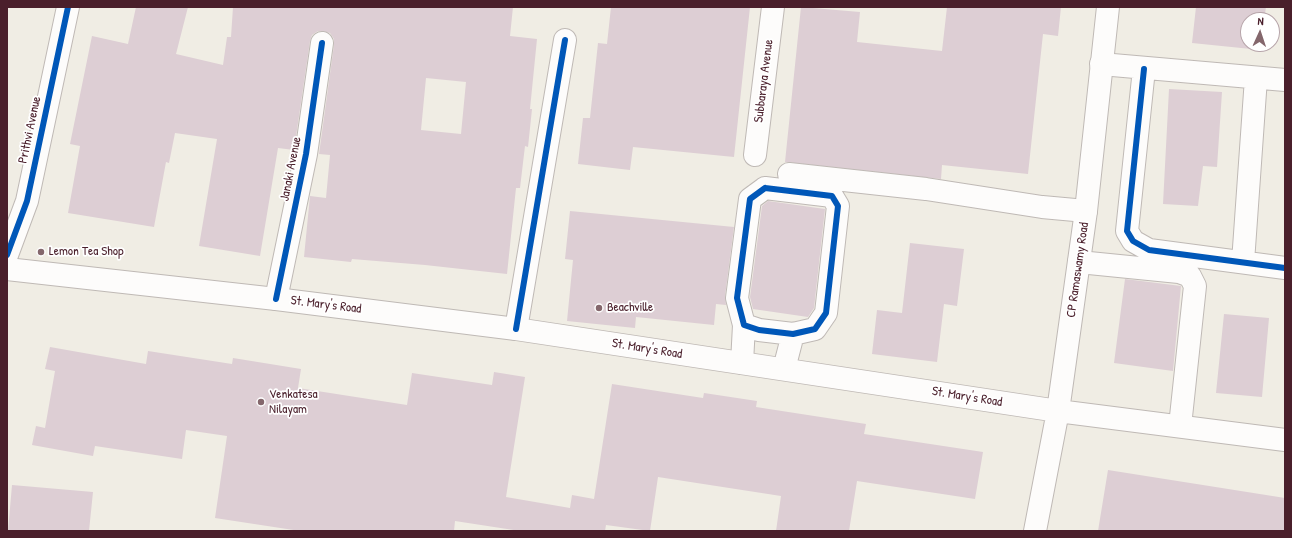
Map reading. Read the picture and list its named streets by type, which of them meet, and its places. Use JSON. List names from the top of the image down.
{
  "streets": {
    "street": [
      "Subbaraya Avenue",
      "Prithvi Avenue",
      "Janaki Avenue",
      "CP Ramaswamy Road",
      "St. Mary's Road"
    ]
  },
  "crossings": [
    ["Janaki Avenue", "St. Mary's Road"],
    ["CP Ramaswamy Road", "St. Mary's Road"]
  ],
  "places": ["Lemon Tea Shop", "Beachville", "Venkatesa Nilayam"],
  "north": "top"
}
